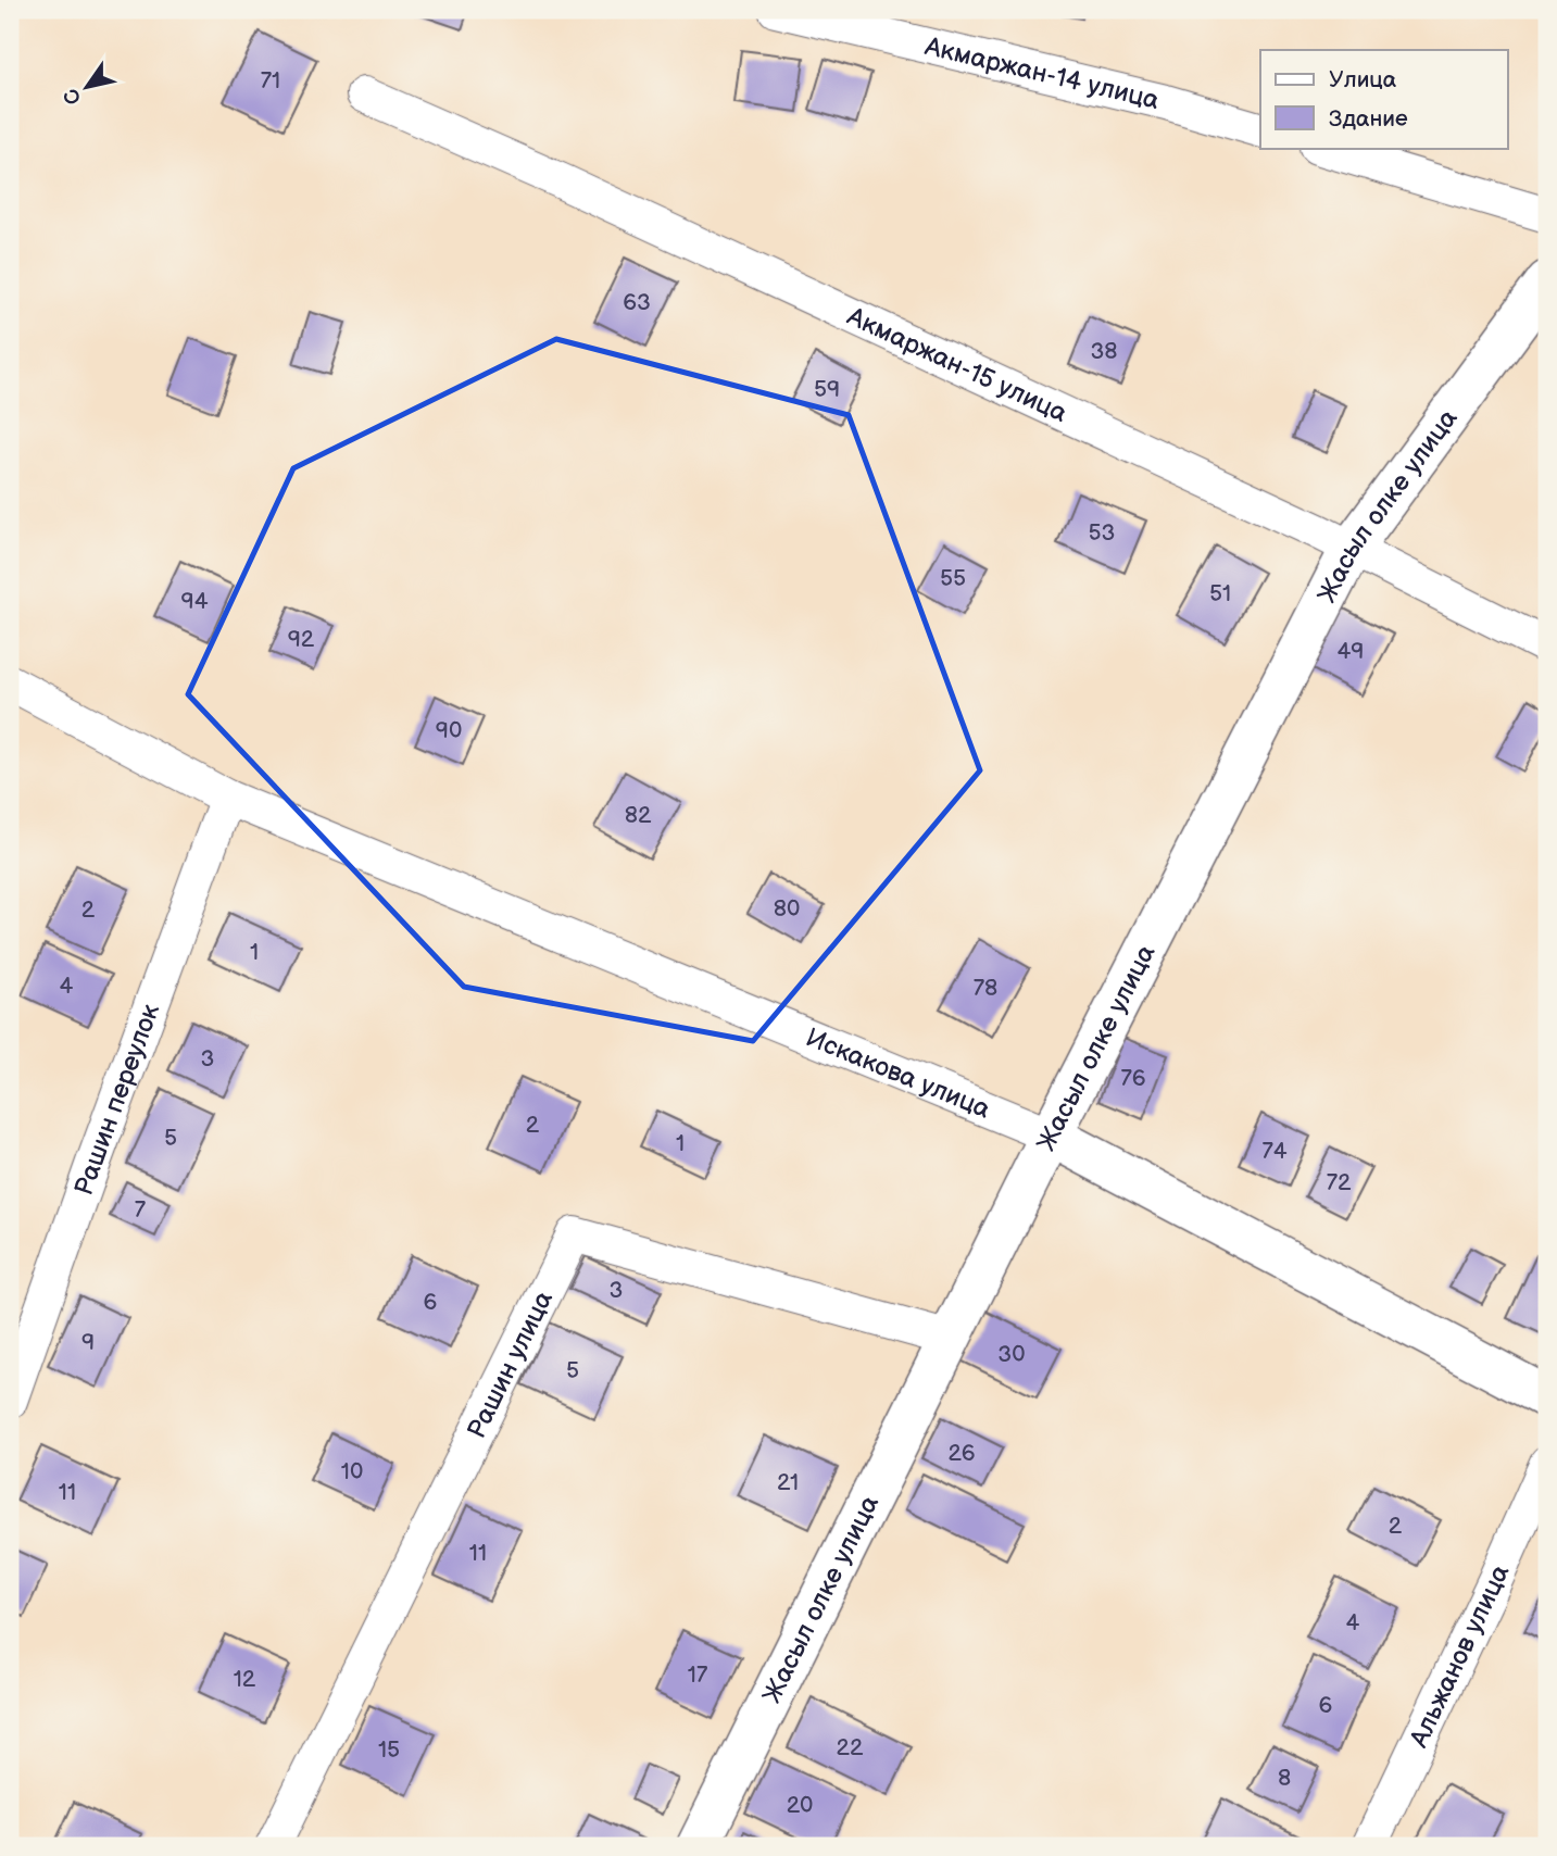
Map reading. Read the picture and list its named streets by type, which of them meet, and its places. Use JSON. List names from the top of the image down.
{
  "streets": {
    "street": [
      "Акмаржан-14 улица",
      "Акмаржан-15 улица",
      "Жасыл олке улица",
      "Искакова улица",
      "Рашин переулок",
      "Рашин улица",
      "Альжанов улица"
    ]
  },
  "crossings": [
    ["Акмаржан-15 улица", "Жасыл олке улица"],
    ["Жасыл олке улица", "Искакова улица"],
    ["Жасыл олке улица", "Рашин улица"],
    ["Искакова улица", "Рашин переулок"]
  ],
  "house_numbers": [
    "71",
    "63",
    "38",
    "59",
    "53",
    "55",
    "51",
    "94",
    "92",
    "49",
    "90",
    "82",
    "80",
    "2",
    "1",
    "4",
    "78",
    "3",
    "76",
    "2",
    "5",
    "1",
    "74",
    "72",
    "7",
    "3",
    "6",
    "9",
    "30",
    "5",
    "26",
    "10",
    "21",
    "11",
    "2",
    "11",
    "4",
    "17",
    "12",
    "6",
    "22",
    "15",
    "8",
    "20"
  ],
  "legend": ["Улица", "Здание"],
  "north": "bottom left"
}
